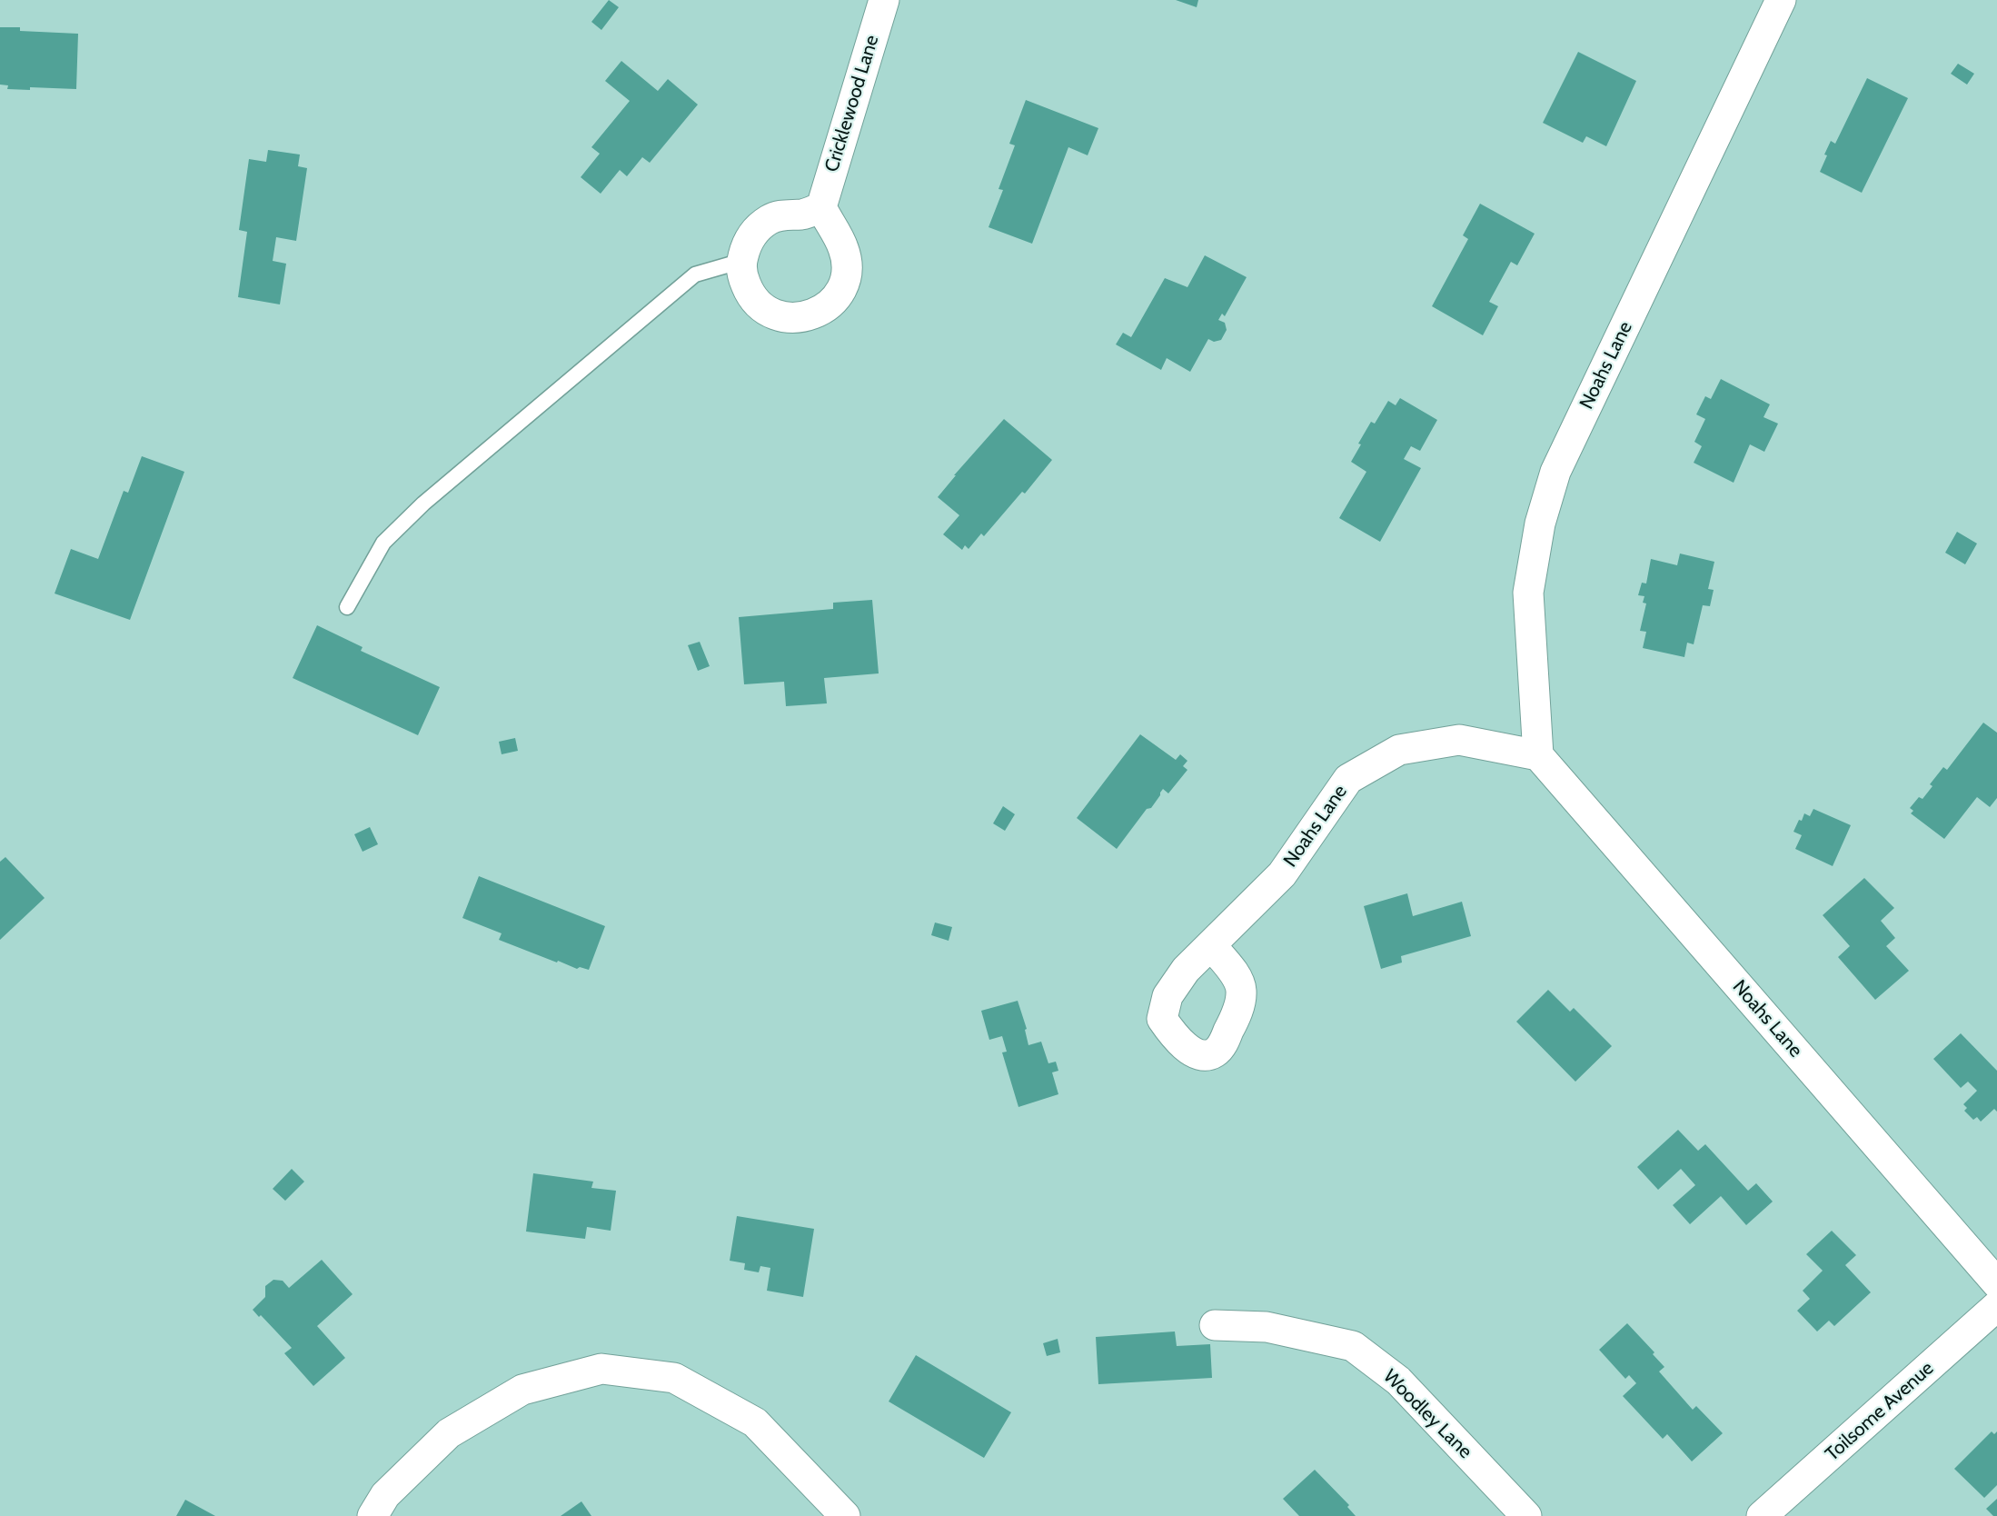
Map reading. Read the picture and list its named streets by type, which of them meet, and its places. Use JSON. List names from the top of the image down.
{
  "streets": {
    "street": [
      "Cricklewood Lane",
      "Noahs Lane",
      "Toilsome Avenue",
      "Woodley Lane"
    ]
  }
}
